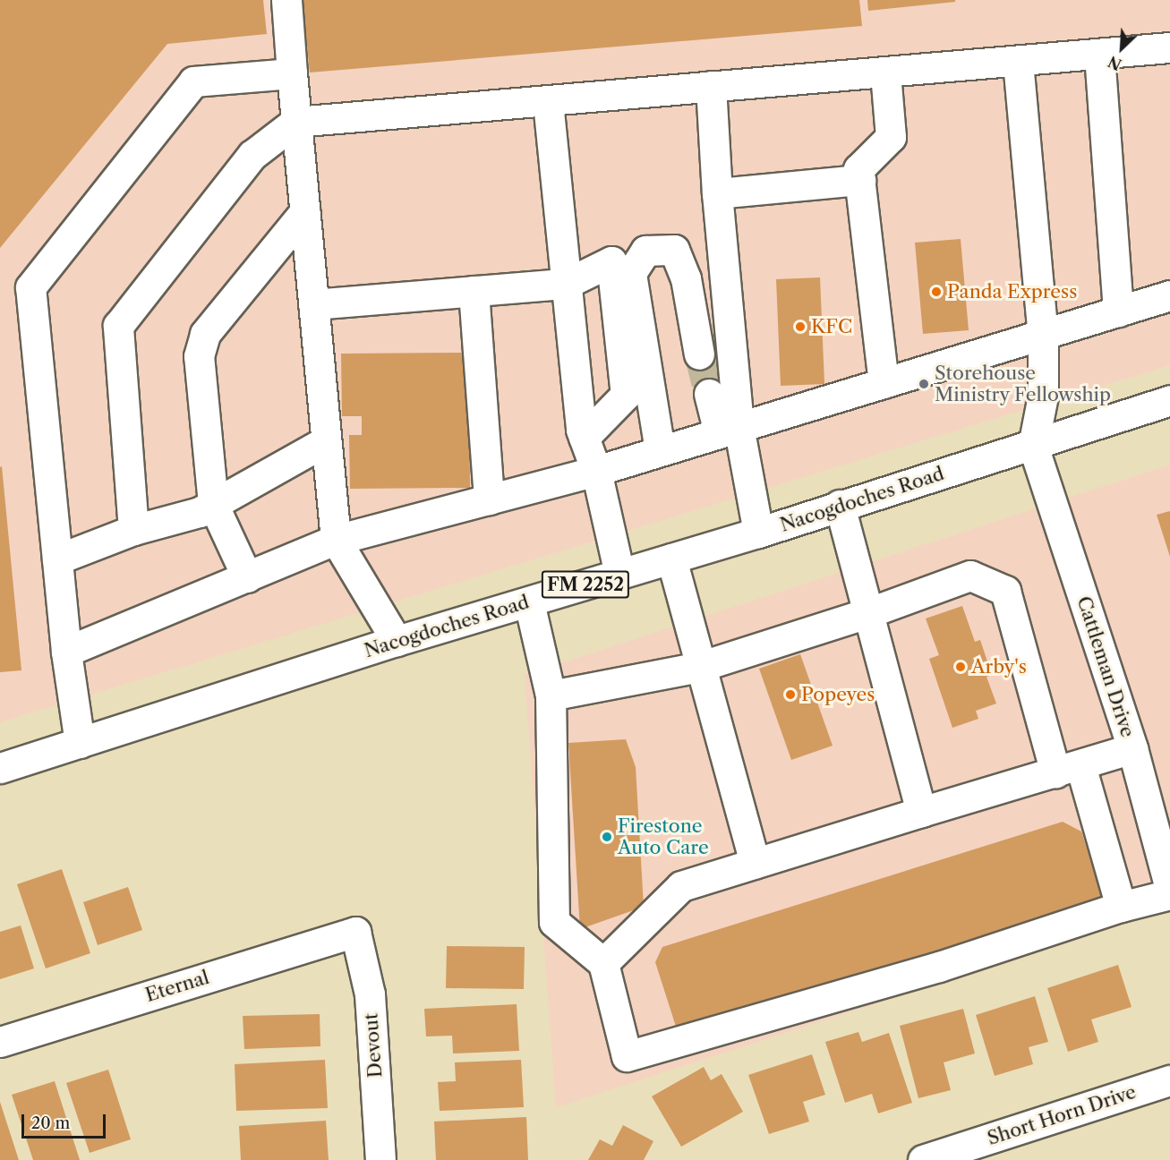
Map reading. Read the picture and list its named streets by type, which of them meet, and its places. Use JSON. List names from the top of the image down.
{
  "streets": {
    "street": [
      "Nacogdoches Road",
      "FM 2252",
      "Cattleman Drive",
      "Eternal",
      "Devout",
      "Short Horn Drive"
    ]
  },
  "crossings": [
    ["Nacogdoches Road", "Cattleman Drive"],
    ["Eternal", "Devout"]
  ],
  "places": [
    "Panda Express",
    "KFC",
    "Storehouse Ministry Fellowship",
    "Arby's",
    "Popeyes",
    "Firestone Auto Care"
  ],
  "scale_bar": "20 m",
  "north": "bottom left"
}
